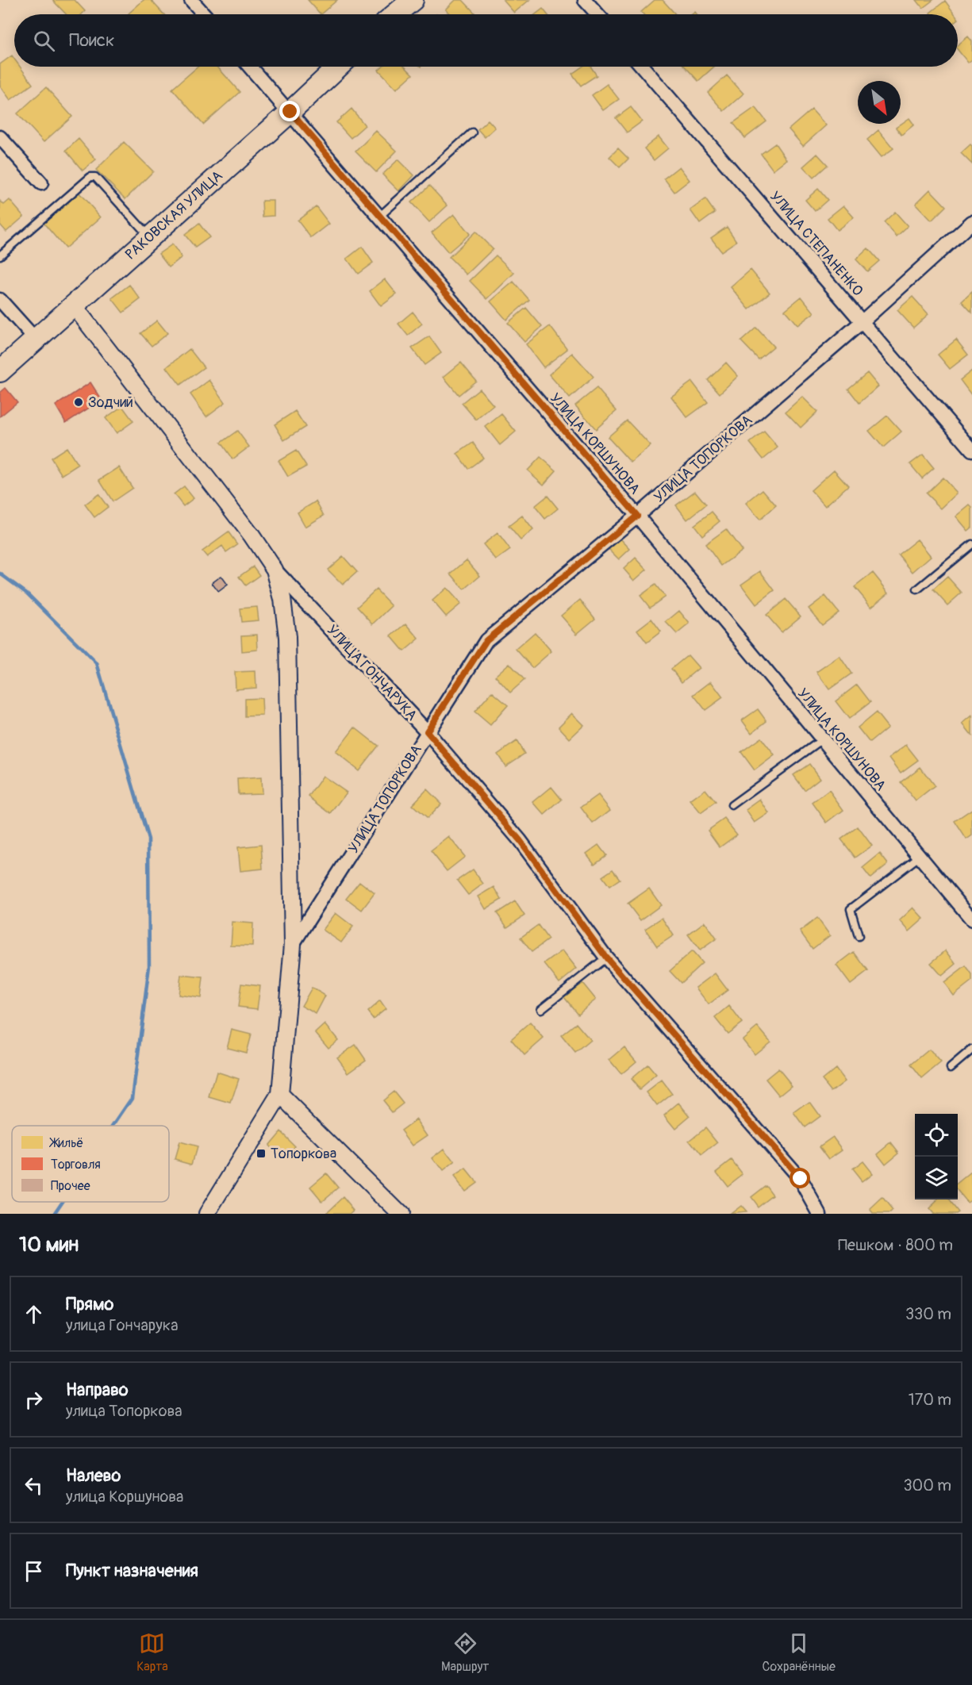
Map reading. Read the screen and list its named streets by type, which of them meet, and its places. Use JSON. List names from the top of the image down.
{
  "streets": {
    "main road": ["РАКОВСКАЯ УЛИЦА"],
    "street": [
      "УЛИЦА СТЕПАНЕНКО",
      "УЛИЦА КОРШУНОВА",
      "УЛИЦА ТОПОРКОВА",
      "УЛИЦА ГОНЧАРУКА"
    ]
  },
  "crossings": [
    ["РАКОВСКАЯ УЛИЦА", "УЛИЦА КОРШУНОВА"],
    ["РАКОВСКАЯ УЛИЦА", "УЛИЦА ГОНЧАРУКА"],
    ["УЛИЦА СТЕПАНЕНКО", "УЛИЦА ТОПОРКОВА"],
    ["УЛИЦА КОРШУНОВА", "УЛИЦА ТОПОРКОВА"],
    ["УЛИЦА ТОПОРКОВА", "УЛИЦА ГОНЧАРУКА"]
  ],
  "places": {
    "other": ["Зодчий"],
    "transit": ["Топоркова"]
  },
  "legend": ["Жильё", "Торговля", "Прочее"],
  "north": "bottom right",
  "page": {
    "search": "Поиск",
    "heading": ["10 мин", "Пешком · 800 m"],
    "list": [
      ["Прямо", "улица Гончарука", "330 m"],
      ["Направо", "улица Топоркова", "170 m"],
      ["Налево", "улица Коршунова", "300 m"],
      "Пункт назначения"
    ],
    "nav": ["Карта", "Маршрут", "Сохранённые"]
  }
}
